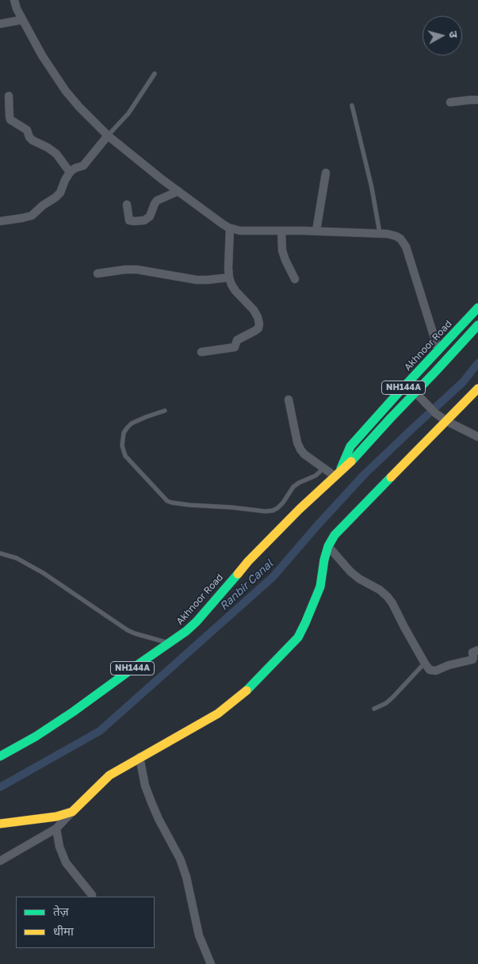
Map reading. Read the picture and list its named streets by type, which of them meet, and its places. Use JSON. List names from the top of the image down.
{
  "streets": {
    "main road": ["Akhnoor Road", "NH144A"]
  },
  "water": ["Ranbir Canal"],
  "legend": ["तेज़", "धीमा"],
  "north": "right"
}
